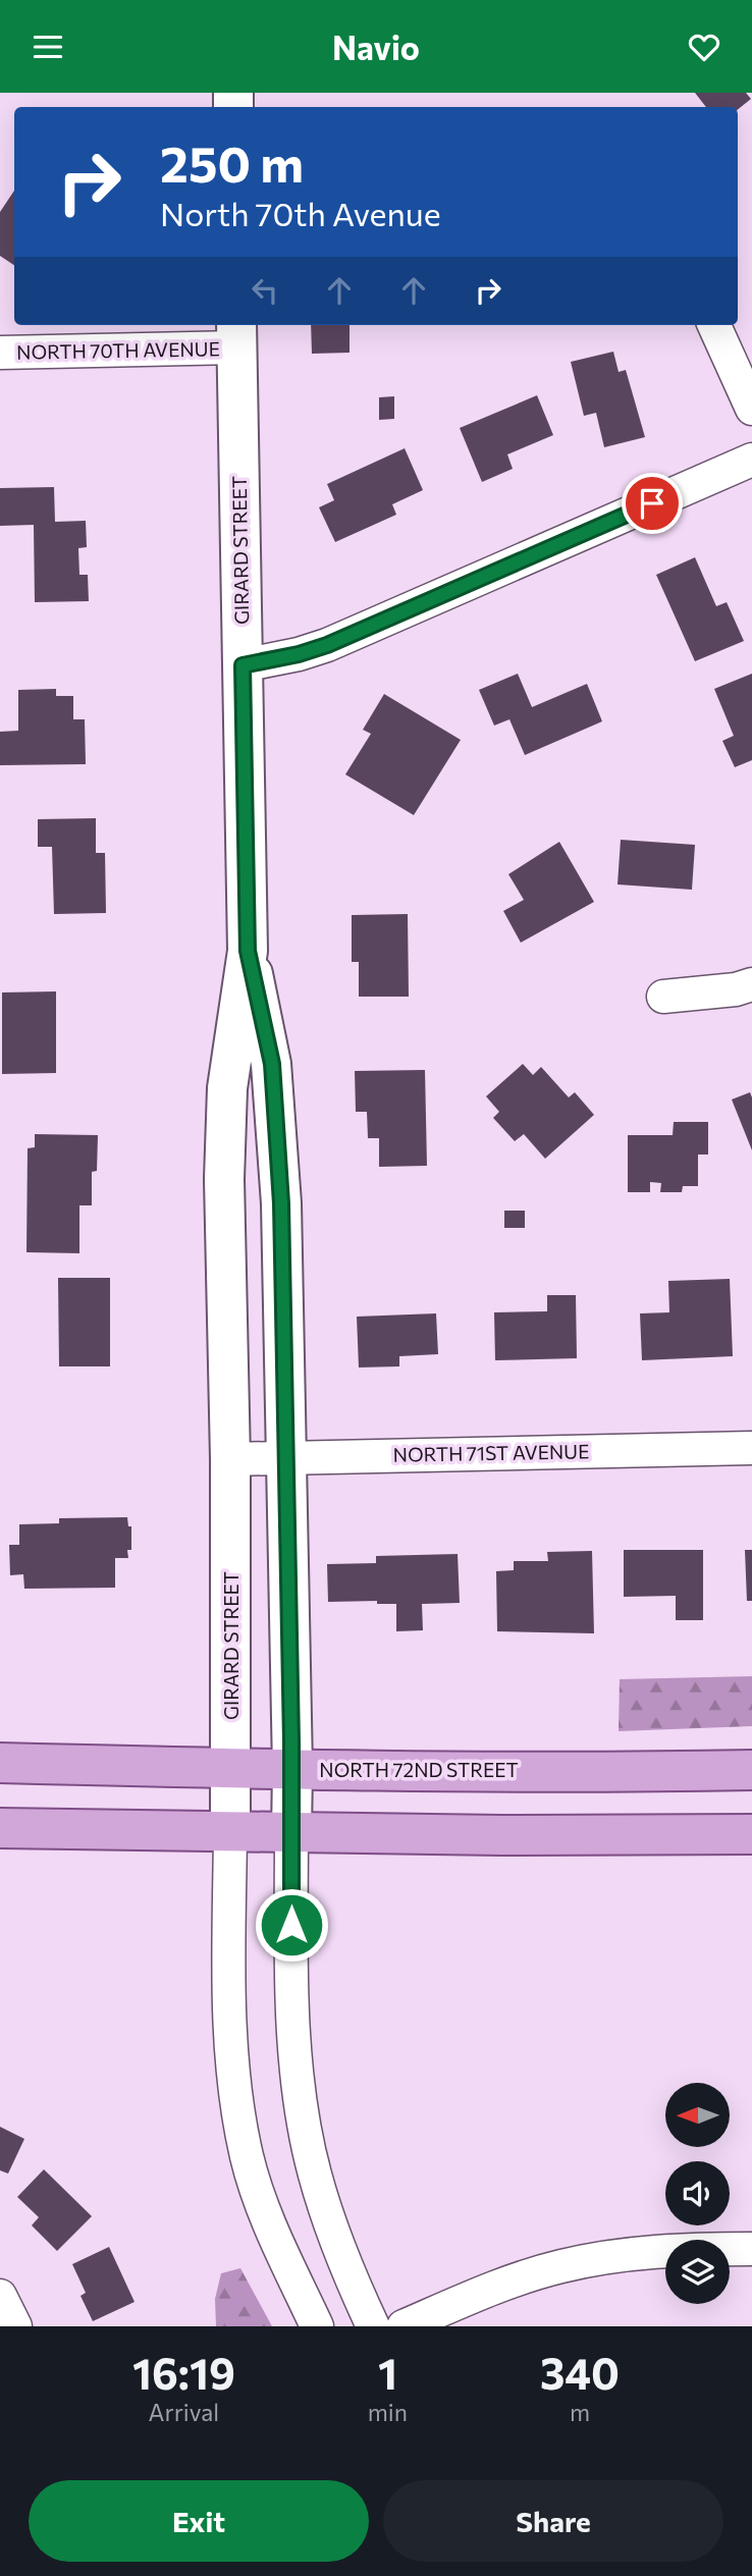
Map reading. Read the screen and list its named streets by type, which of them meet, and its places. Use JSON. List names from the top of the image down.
{
  "streets": {
    "main road": ["NORTH 72ND STREET"],
    "street": ["NORTH 70TH AVENUE", "GIRARD STREET", "NORTH 71ST AVENUE"]
  },
  "crossings": [
    ["NORTH 70TH AVENUE", "GIRARD STREET"],
    ["GIRARD STREET", "NORTH 71ST AVENUE"],
    ["GIRARD STREET", "NORTH 72ND STREET"]
  ],
  "north": "left",
  "page": {
    "header": "Navio",
    "turn": ["250 m", "North 70th Avenue"],
    "eta": [
      "16:19",
      "Arrival",
      "1",
      "min",
      "340",
      "m"
    ],
    "buttons": ["Exit", "Share"]
  }
}
